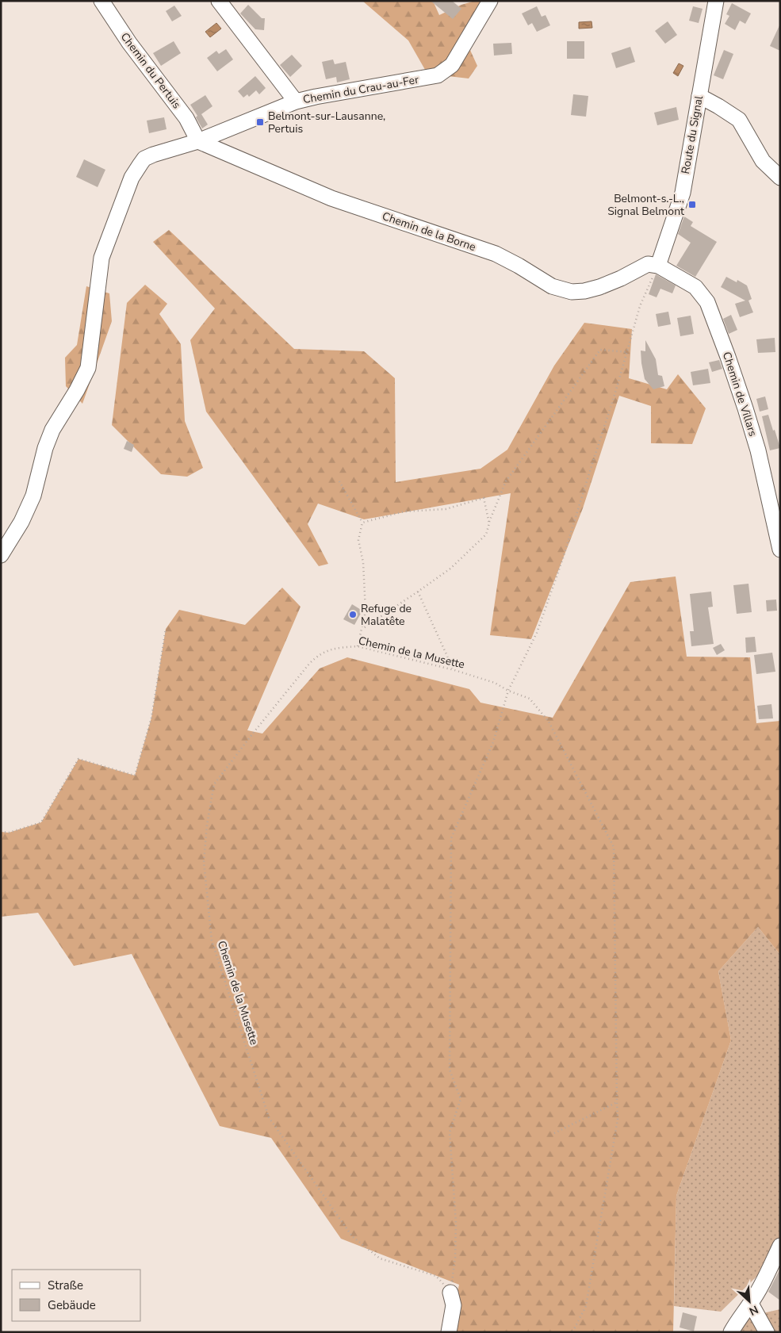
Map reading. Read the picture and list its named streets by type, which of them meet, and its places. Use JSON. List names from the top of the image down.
{
  "streets": {
    "street": [
      "Chemin du Pertuis",
      "Chemin du Crau-au-Fer",
      "Route du Signal",
      "Chemin de la Borne",
      "Chemin de Villars"
    ],
    "path": ["Chemin de la Musette"]
  },
  "crossings": [
    ["Chemin du Pertuis", "Chemin du Crau-au-Fer"],
    ["Chemin du Pertuis", "Chemin de la Borne"],
    ["Chemin du Crau-au-Fer", "Chemin de la Borne"],
    ["Route du Signal", "Chemin de la Borne"],
    ["Route du Signal", "Chemin de Villars"],
    ["Chemin de la Borne", "Chemin de Villars"]
  ],
  "places": {
    "transit": ["Belmont-sur-Lausanne, Pertuis", "Belmont-s.-L., Signal Belmont"],
    "other": ["Refuge de Malatête"]
  },
  "legend": ["Straße", "Gebäude"],
  "north": "bottom right"
}
